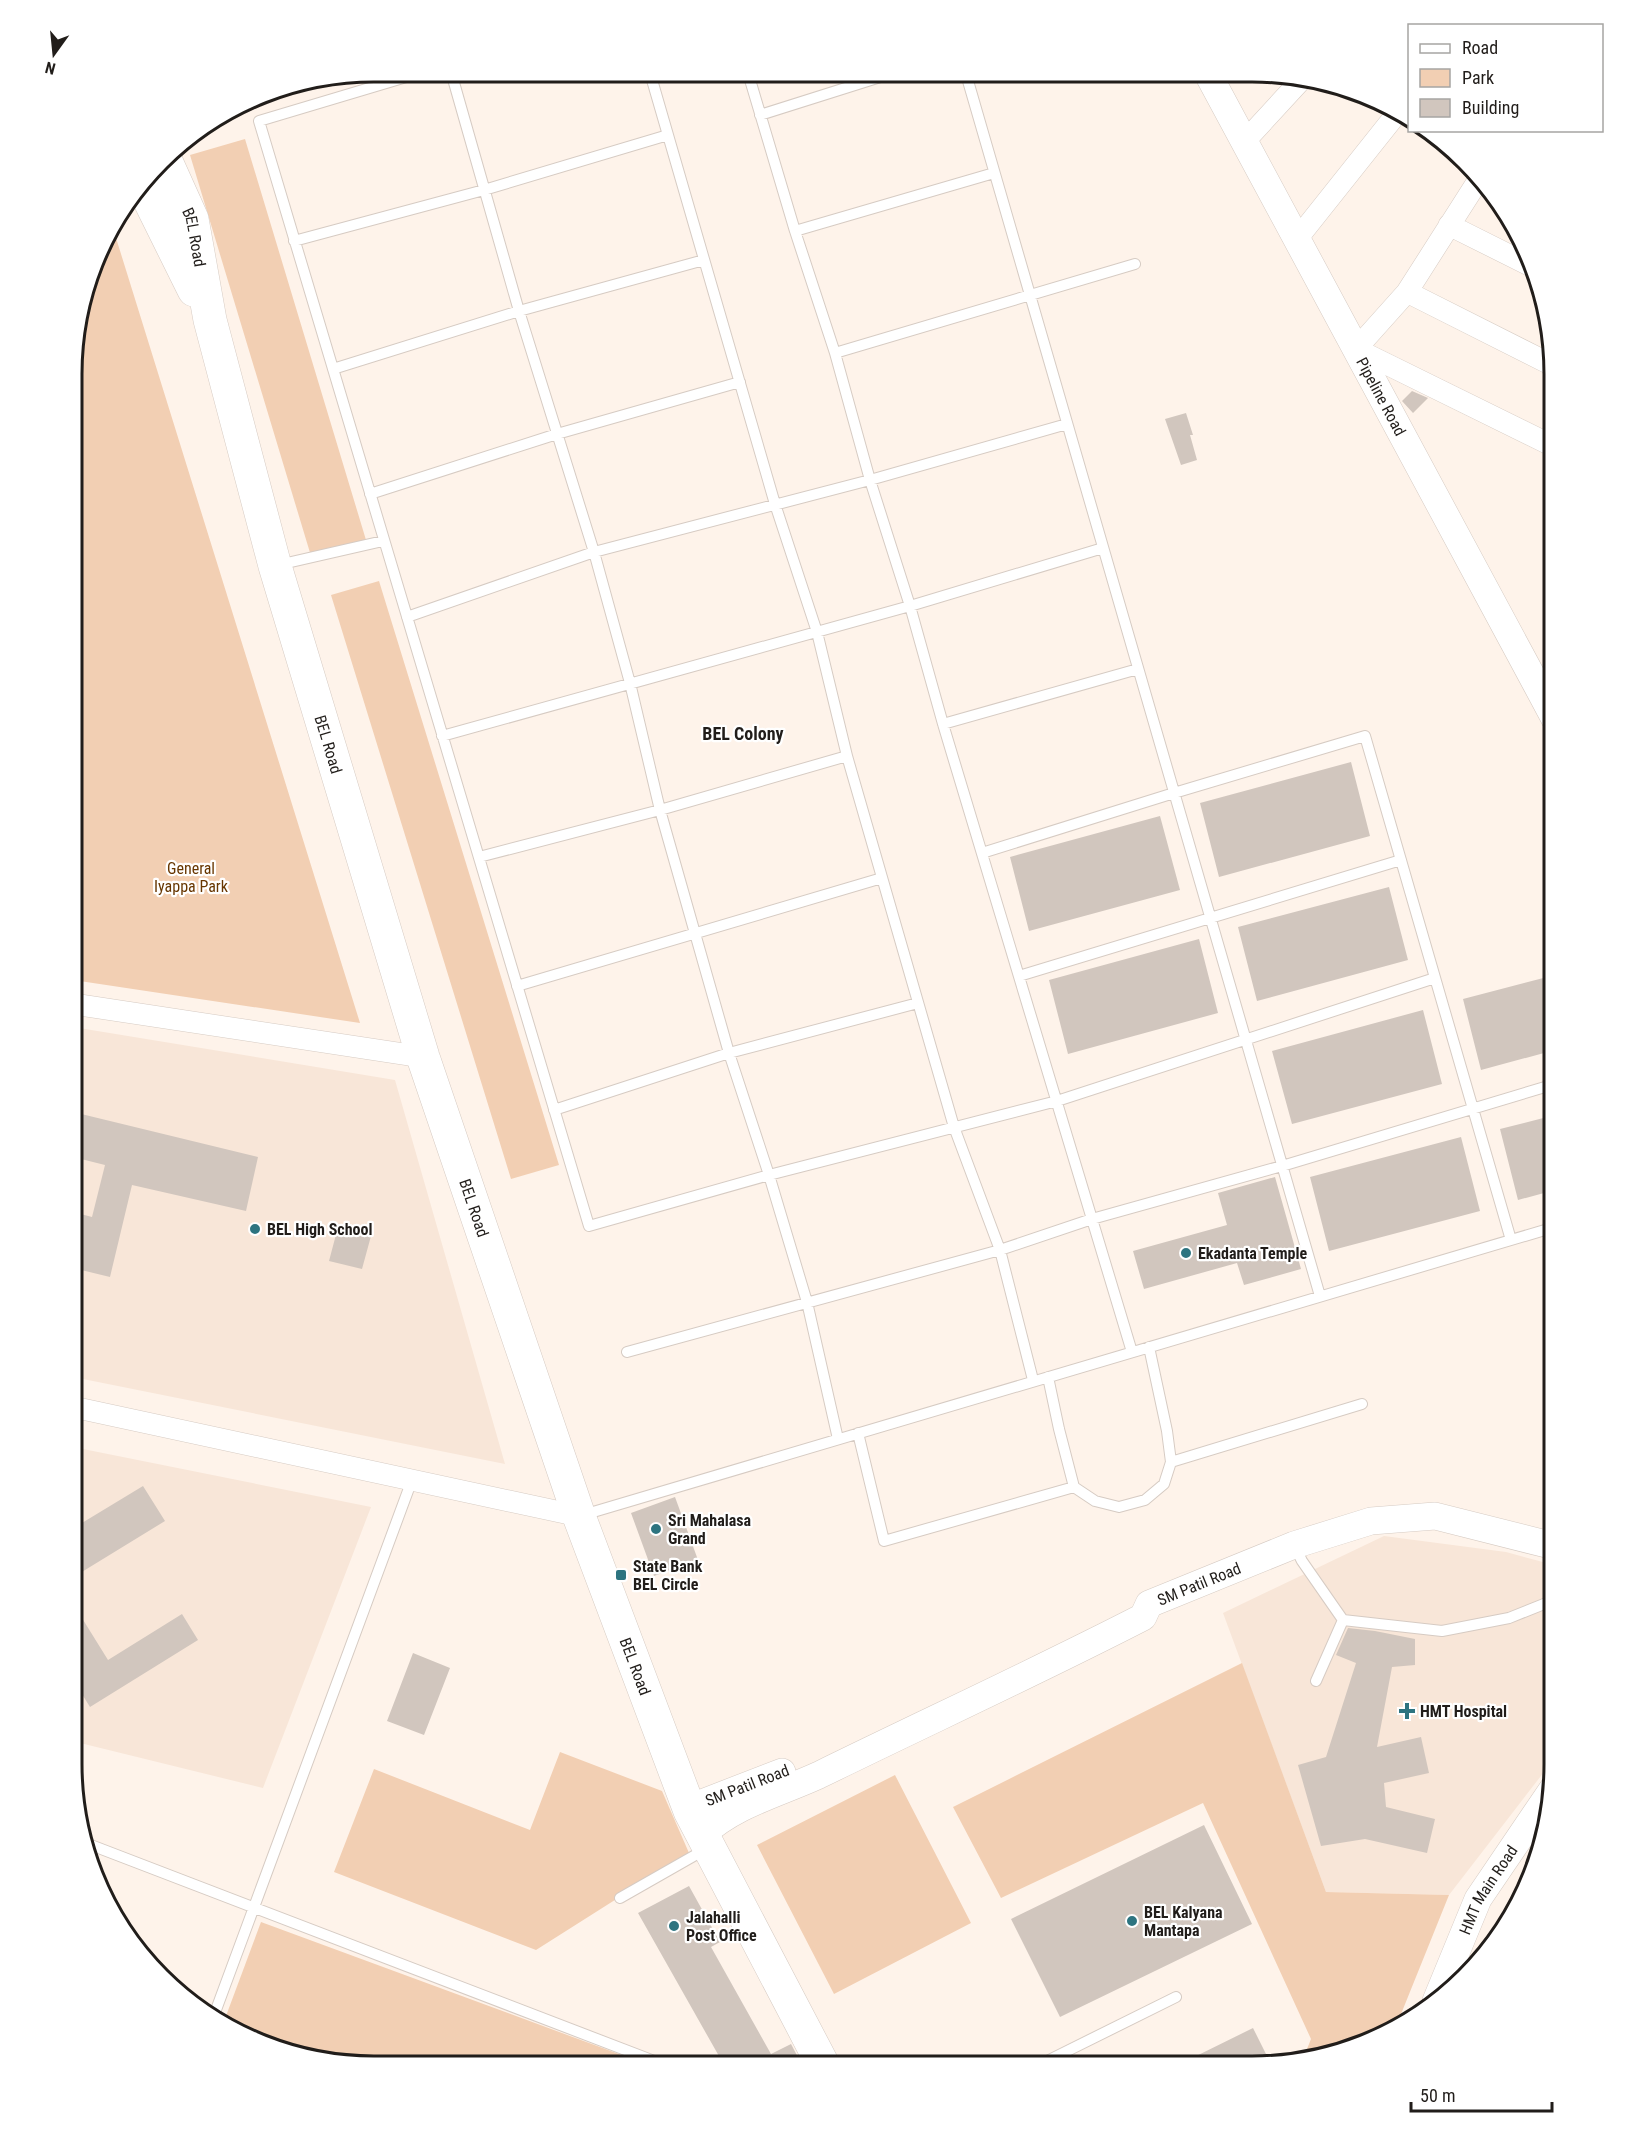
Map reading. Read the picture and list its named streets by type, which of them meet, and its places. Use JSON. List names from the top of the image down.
{
  "streets": {
    "main road": ["BEL Road"],
    "street": ["Pipeline Road", "SM Patil Road", "HMT Main Road"]
  },
  "crossings": [
    ["BEL Road", "SM Patil Road"]
  ],
  "districts": ["BEL Colony"],
  "parks": ["General Iyappa Park"],
  "places": {
    "other": [
      "BEL High School",
      "Ekadanta Temple",
      "Sri Mahalasa Grand",
      "BEL Kalyana Mantapa",
      "Jalahalli Post Office"
    ],
    "transit": ["State Bank BEL Circle"],
    "health": ["HMT Hospital"]
  },
  "legend": ["Road", "Park", "Building"],
  "scale_bar": "50 m",
  "north": "bottom"
}
